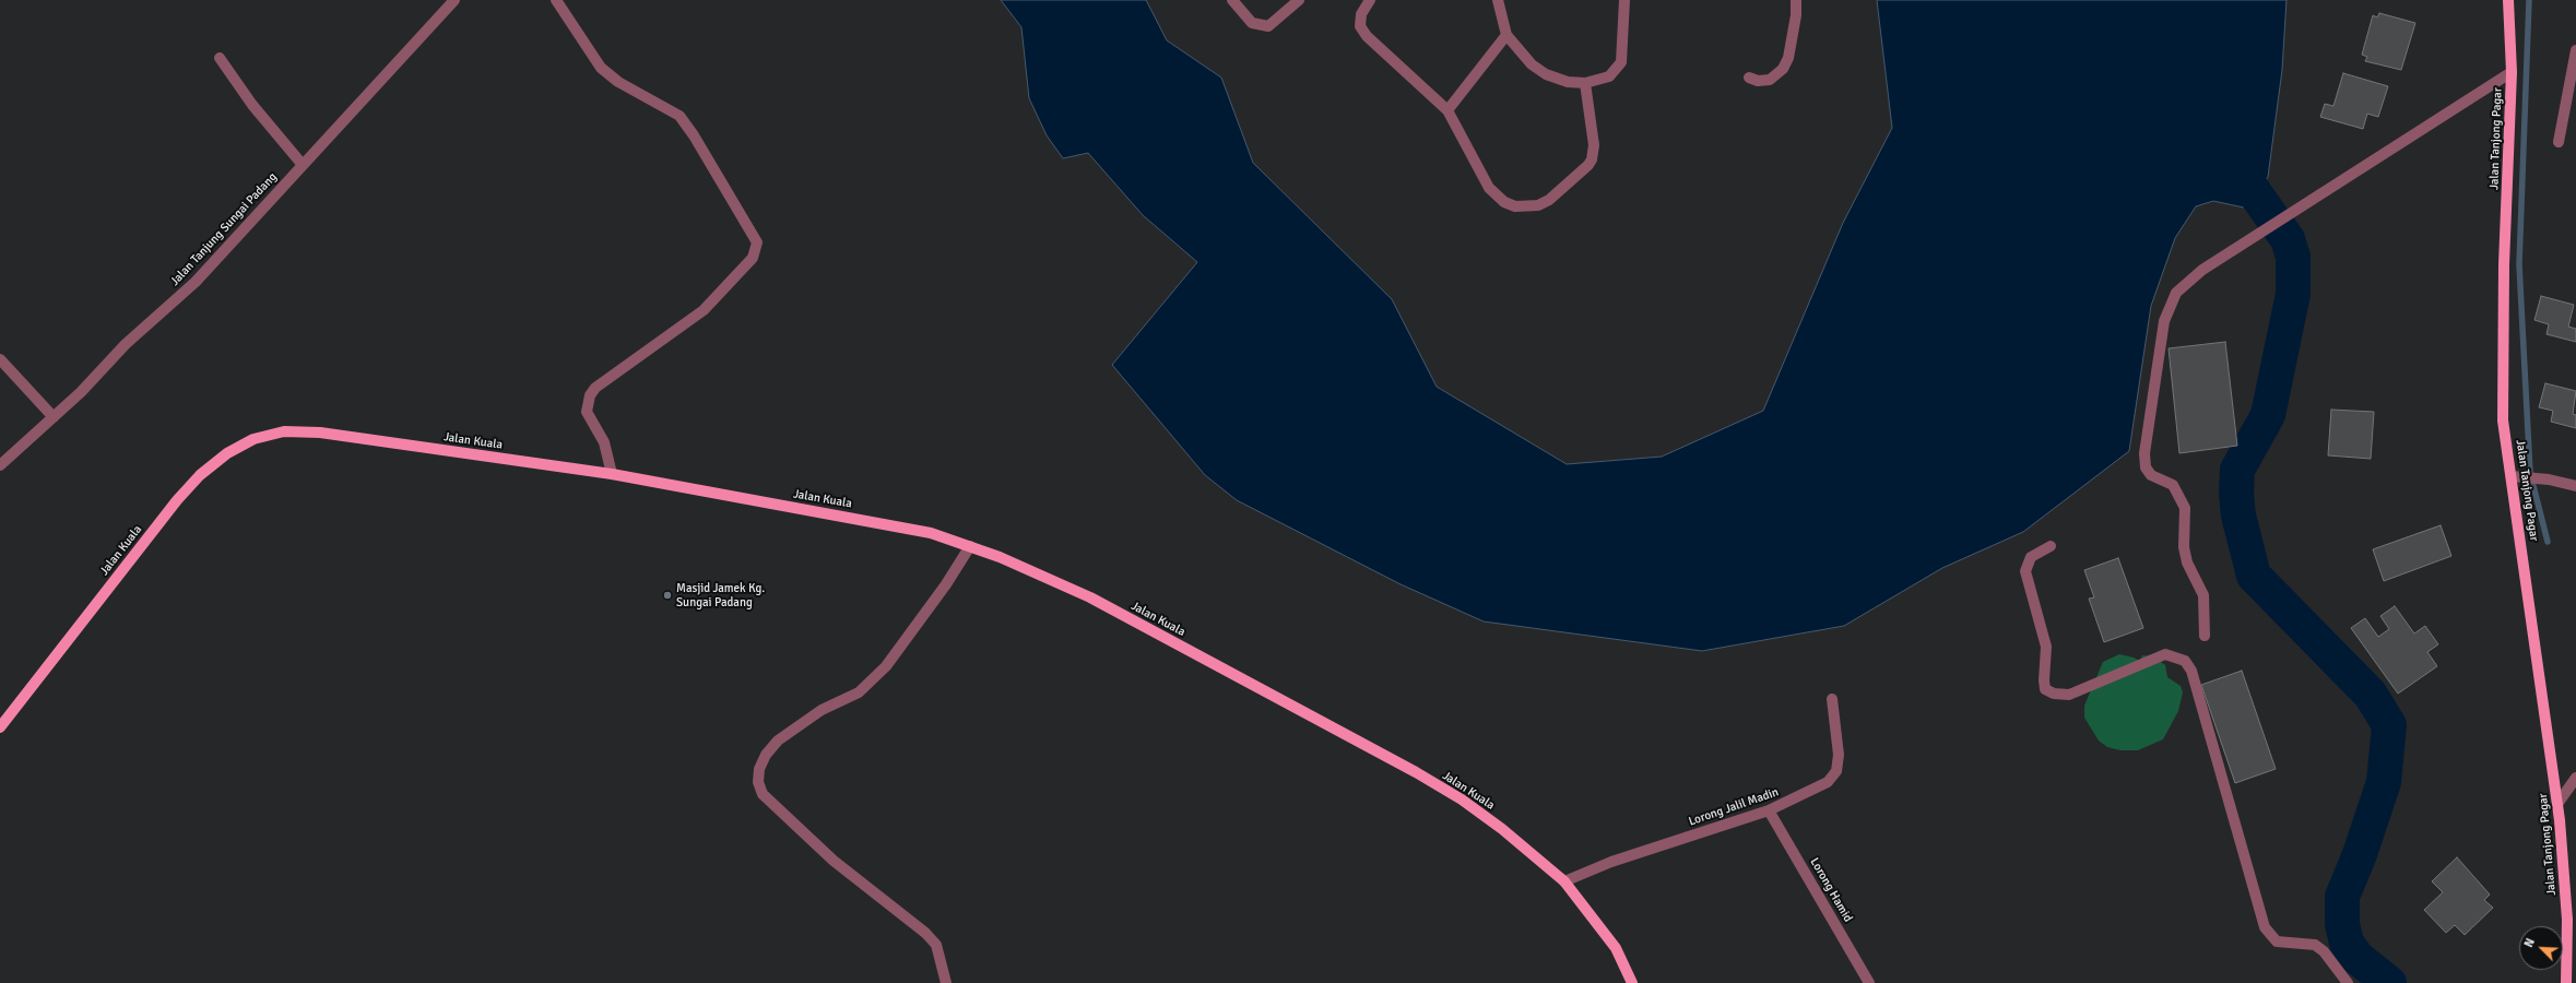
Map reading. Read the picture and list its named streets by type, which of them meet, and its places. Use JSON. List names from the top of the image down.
{
  "streets": {
    "main road": ["Jalan Tanjong Pagar", "Jalan Kuala"],
    "street": ["Jalan Tanjung Sungai Padang", "Lorong Jalil Madin", "Lorong Hamid"]
  },
  "crossings": [
    ["Jalan Kuala", "Lorong Jalil Madin"],
    ["Lorong Jalil Madin", "Lorong Hamid"]
  ],
  "places": ["Masjid Jamek Kg. Sungai Padang"],
  "north": "top left"
}
